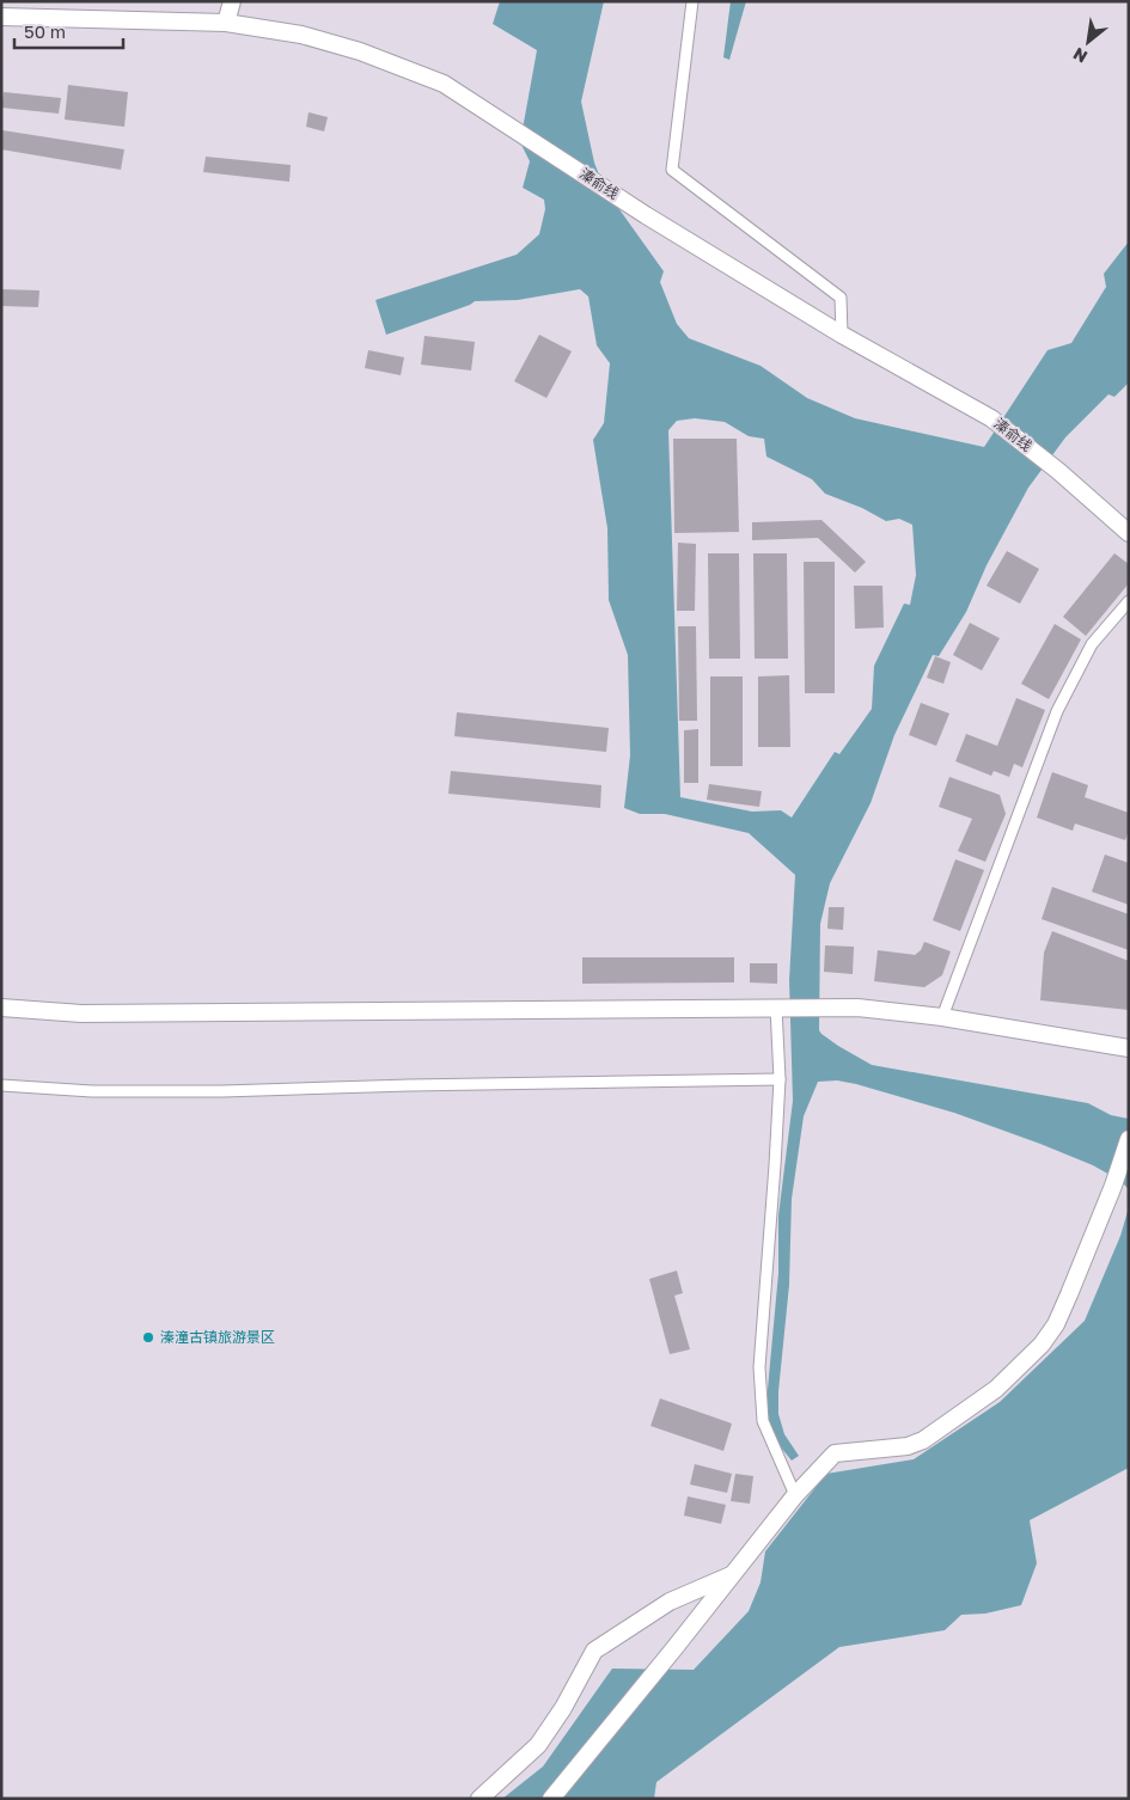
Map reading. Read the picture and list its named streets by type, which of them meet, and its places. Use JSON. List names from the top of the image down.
{
  "streets": {
    "street": ["溱俞线"]
  },
  "places": ["溱潼古镇旅游景区"],
  "scale_bar": "50 m",
  "north": "bottom left"
}
